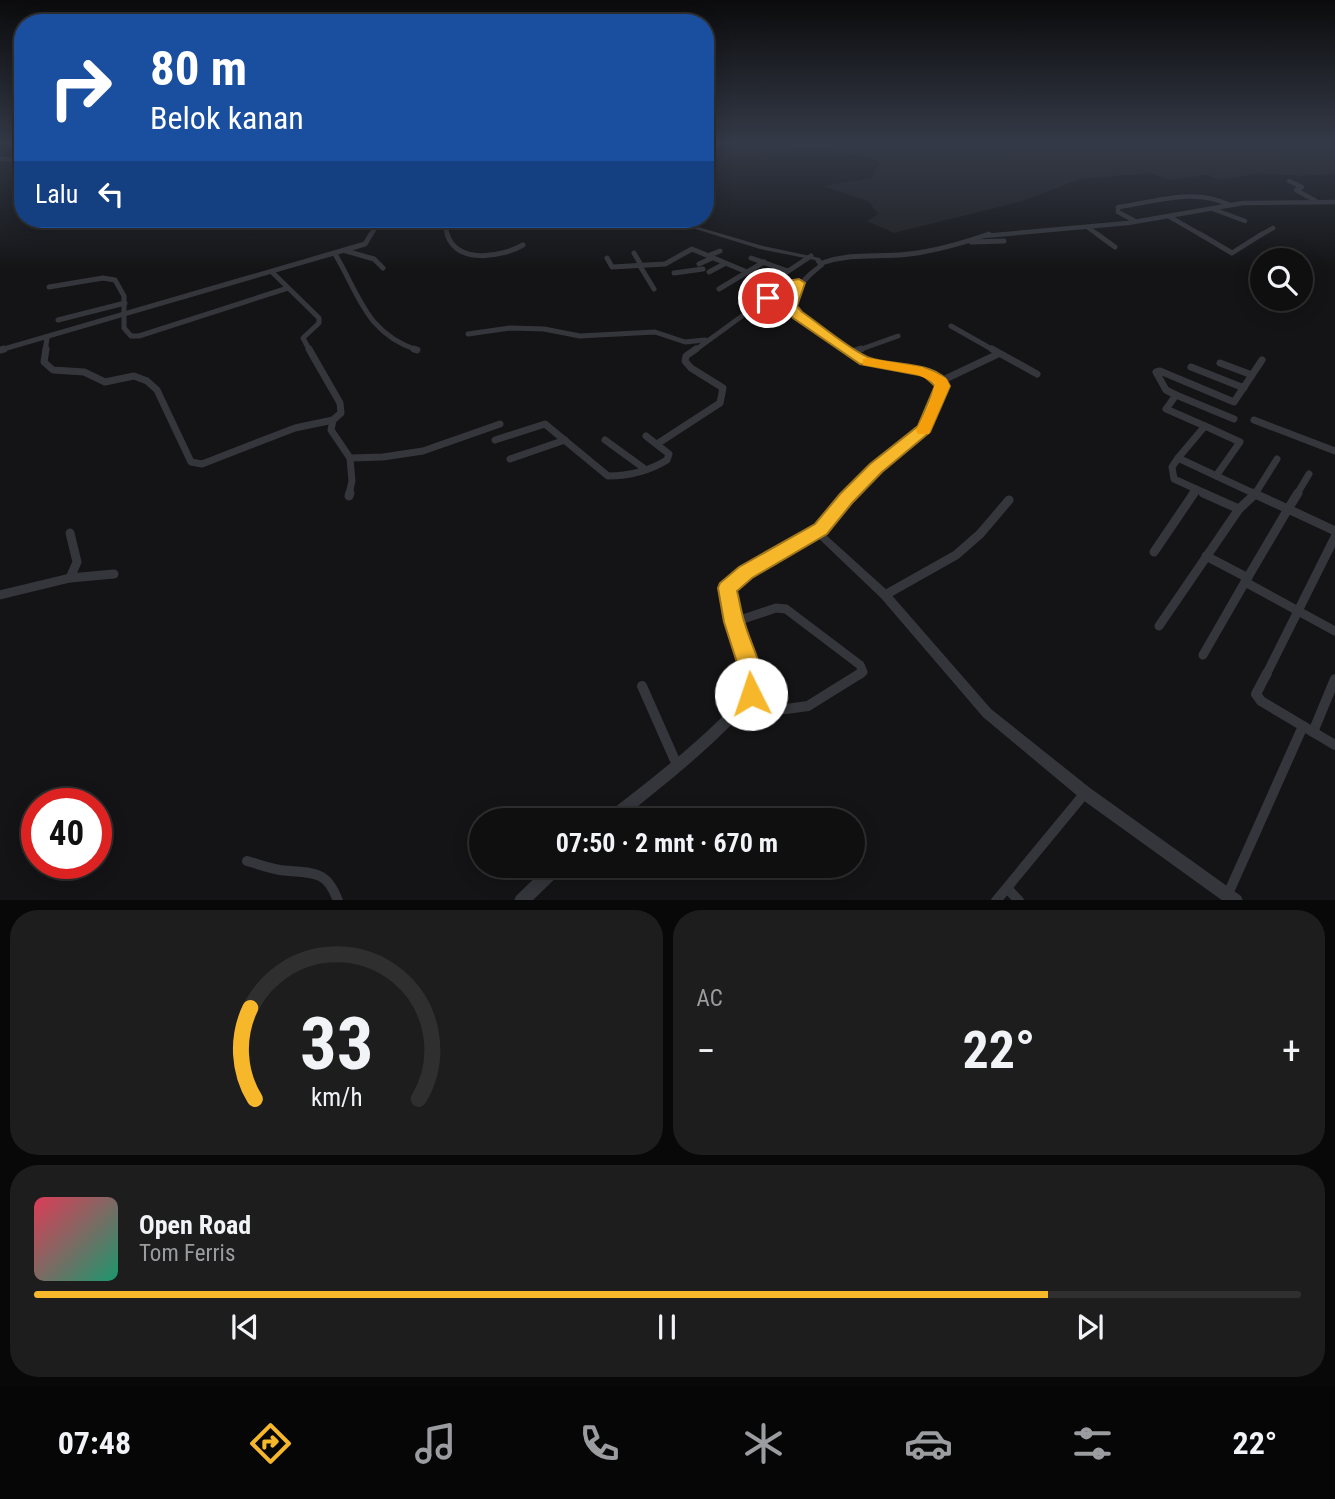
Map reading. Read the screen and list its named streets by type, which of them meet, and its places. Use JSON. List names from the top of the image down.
{
  "page": {
    "turn": ["80 m", "Belok kanan"],
    "then": "Lalu",
    "limit": "40",
    "trip": "07:50 · 2 mnt · 670 m",
    "tile": "AC",
    "heat": ["−", "22°", "+"],
    "song": ["Open Road", "Tom Ferris"],
    "tabs": ["07:48", "22°"],
    "gauge": ["33", "km/h"]
  }
}
